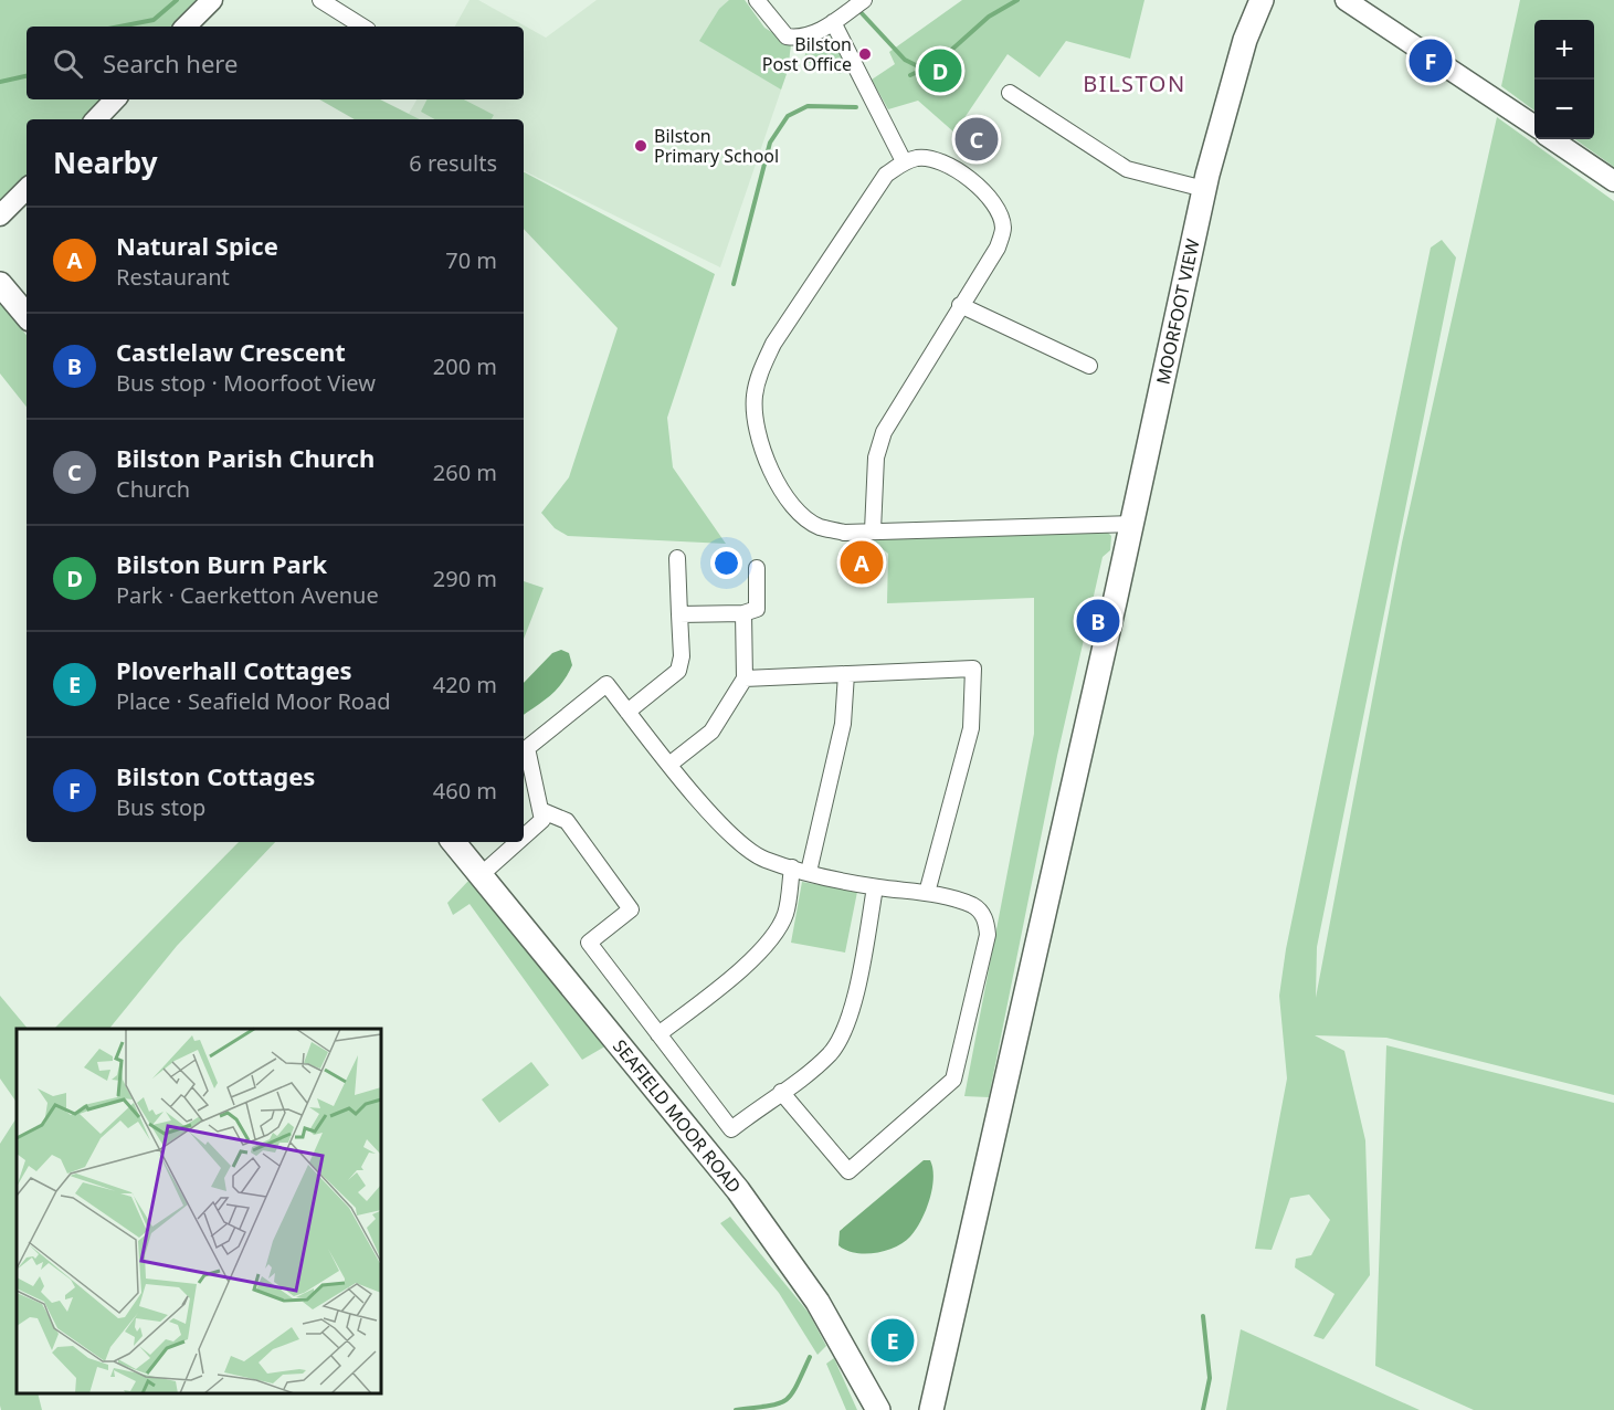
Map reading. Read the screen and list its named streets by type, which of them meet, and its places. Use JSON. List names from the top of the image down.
{
  "streets": {
    "main road": ["MOORFOOT VIEW", "SEAFIELD MOOR ROAD"]
  },
  "districts": ["BILSTON"],
  "places": ["Bilston Post Office", "Bilston Primary School"],
  "page": {
    "map_buttons": ["+", "−"],
    "search": "Search here",
    "pins": [
      "F",
      "D",
      "C",
      "A",
      "B",
      "E"
    ],
    "heading": ["Nearby", "6 results"],
    "list": [
      {
        "mark": "A",
        "name": "Natural Spice",
        "note": "Restaurant",
        "value": "70 m"
      },
      {
        "mark": "B",
        "name": "Castlelaw Crescent",
        "note": "Bus stop · Moorfoot View",
        "value": "200 m"
      },
      {
        "mark": "C",
        "name": "Bilston Parish Church",
        "note": "Church",
        "value": "260 m"
      },
      {
        "mark": "D",
        "name": "Bilston Burn Park",
        "note": "Park · Caerketton Avenue",
        "value": "290 m"
      },
      {
        "mark": "E",
        "name": "Ploverhall Cottages",
        "note": "Place · Seafield Moor Road",
        "value": "420 m"
      },
      {
        "mark": "F",
        "name": "Bilston Cottages",
        "note": "Bus stop",
        "value": "460 m"
      }
    ]
  }
}
